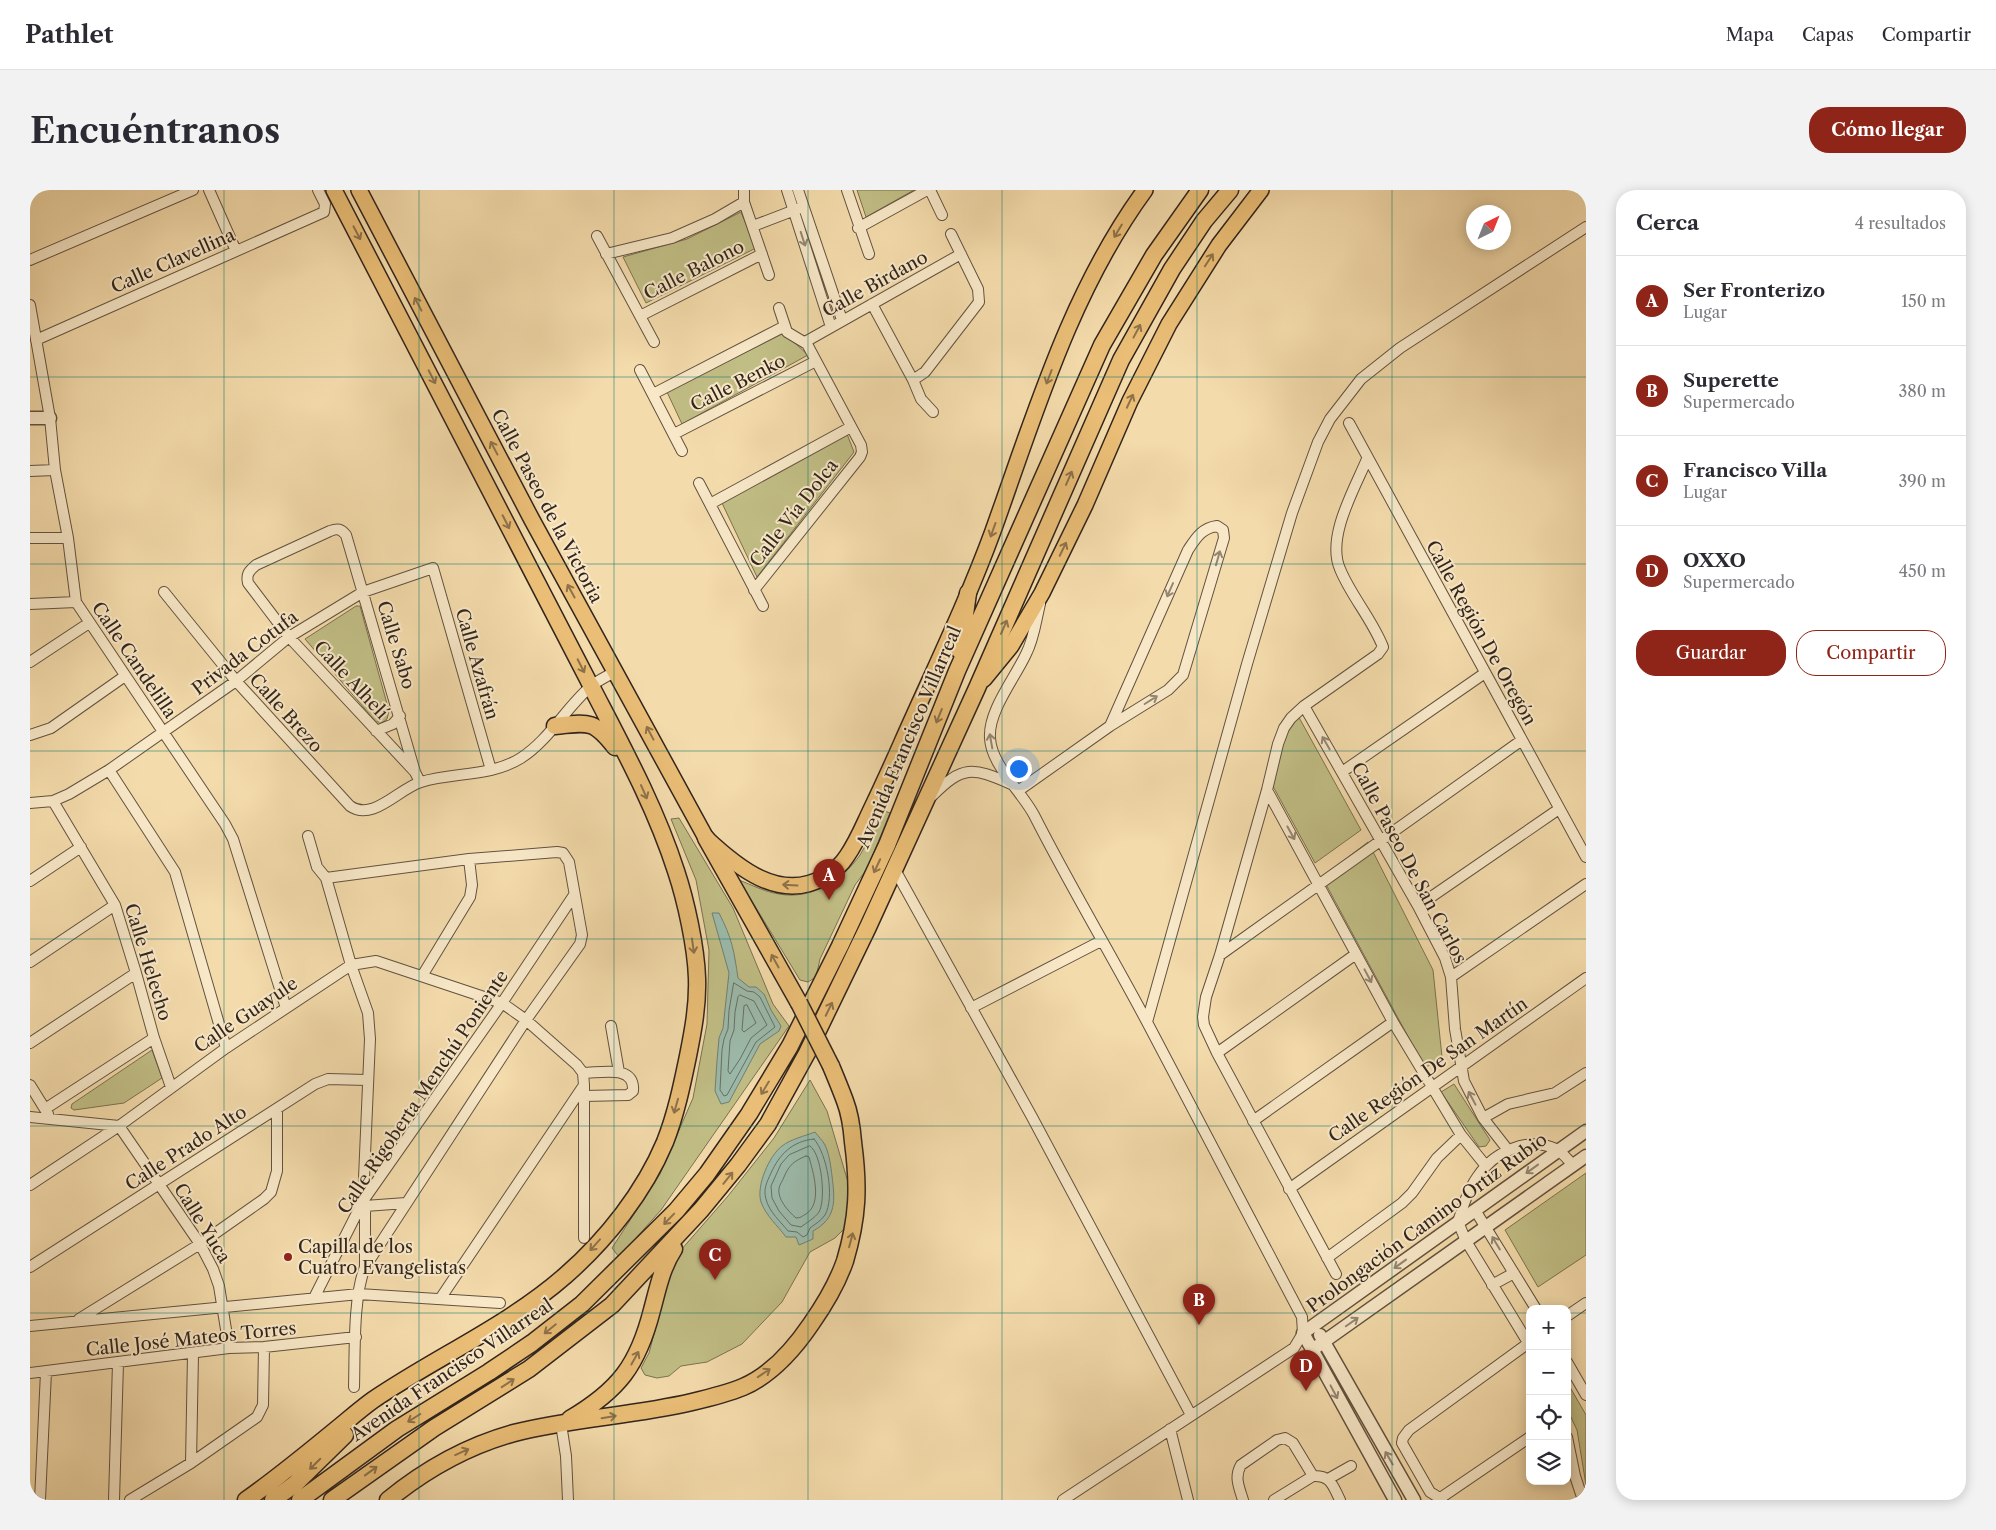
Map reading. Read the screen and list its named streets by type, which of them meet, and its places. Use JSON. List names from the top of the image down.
{
  "streets": {
    "highway": ["Avenida Francisco Villarreal"],
    "main road": ["Calle Paseo de la Victoria"],
    "street": [
      "Calle Clavellina",
      "Calle Balono",
      "Calle Birdano",
      "Calle Benko",
      "Calle Vía Dolca",
      "Calle Región De Oregón",
      "Calle Sabo",
      "Privada Cotufa",
      "Calle Candelilla",
      "Calle Azafrán",
      "Calle Alhelí",
      "Calle Brezo",
      "Calle Paseo De San Carlos",
      "Calle Helecho",
      "Calle Guayule",
      "Calle Región De San Martín",
      "Calle Rigoberta Menchú Poniente",
      "Calle Prado Alto",
      "Calle Yuca",
      "Prolongación Camino Ortiz Rubio",
      "Calle José Mateos Torres"
    ]
  },
  "crossings": [
    ["Calle Clavellina", "Calle Candelilla"],
    ["Calle Sabo", "Privada Cotufa"],
    ["Calle Sabo", "Calle Alhelí"],
    ["Calle Sabo", "Calle Brezo"],
    ["Privada Cotufa", "Calle Candelilla"],
    ["Privada Cotufa", "Calle Azafrán"],
    ["Privada Cotufa", "Calle Alhelí"],
    ["Privada Cotufa", "Calle Brezo"],
    ["Privada Cotufa", "Calle Helecho"],
    ["Calle Candelilla", "Calle Guayule"],
    ["Calle Paseo De San Carlos", "Calle Región De San Martín"],
    ["Calle Helecho", "Calle Guayule"],
    ["Calle Guayule", "Calle Rigoberta Menchú Poniente"],
    ["Calle Guayule", "Calle Yuca"],
    ["Calle Prado Alto", "Calle Yuca"],
    ["Calle Yuca", "Calle José Mateos Torres"]
  ],
  "places": ["Capilla de los Cuatro Evangelistas"],
  "north": "top right",
  "page": {
    "header": "Pathlet",
    "nav": ["Mapa", "Capas", "Compartir"],
    "buttons": [
      "Cómo llegar",
      ["Guardar", "Compartir"]
    ],
    "title": "Encuéntranos",
    "heading": ["Cerca", "4 resultados"],
    "list": [
      {
        "mark": "A",
        "name": "Ser Fronterizo",
        "note": "Lugar",
        "value": "150 m"
      },
      {
        "mark": "B",
        "name": "Superette",
        "note": "Supermercado",
        "value": "380 m"
      },
      {
        "mark": "C",
        "name": "Francisco Villa",
        "note": "Lugar",
        "value": "390 m"
      },
      {
        "mark": "D",
        "name": "OXXO",
        "note": "Supermercado",
        "value": "450 m"
      }
    ],
    "pins": [
      "A",
      "C",
      "B",
      "D"
    ],
    "map_buttons": ["+", "−"]
  }
}
